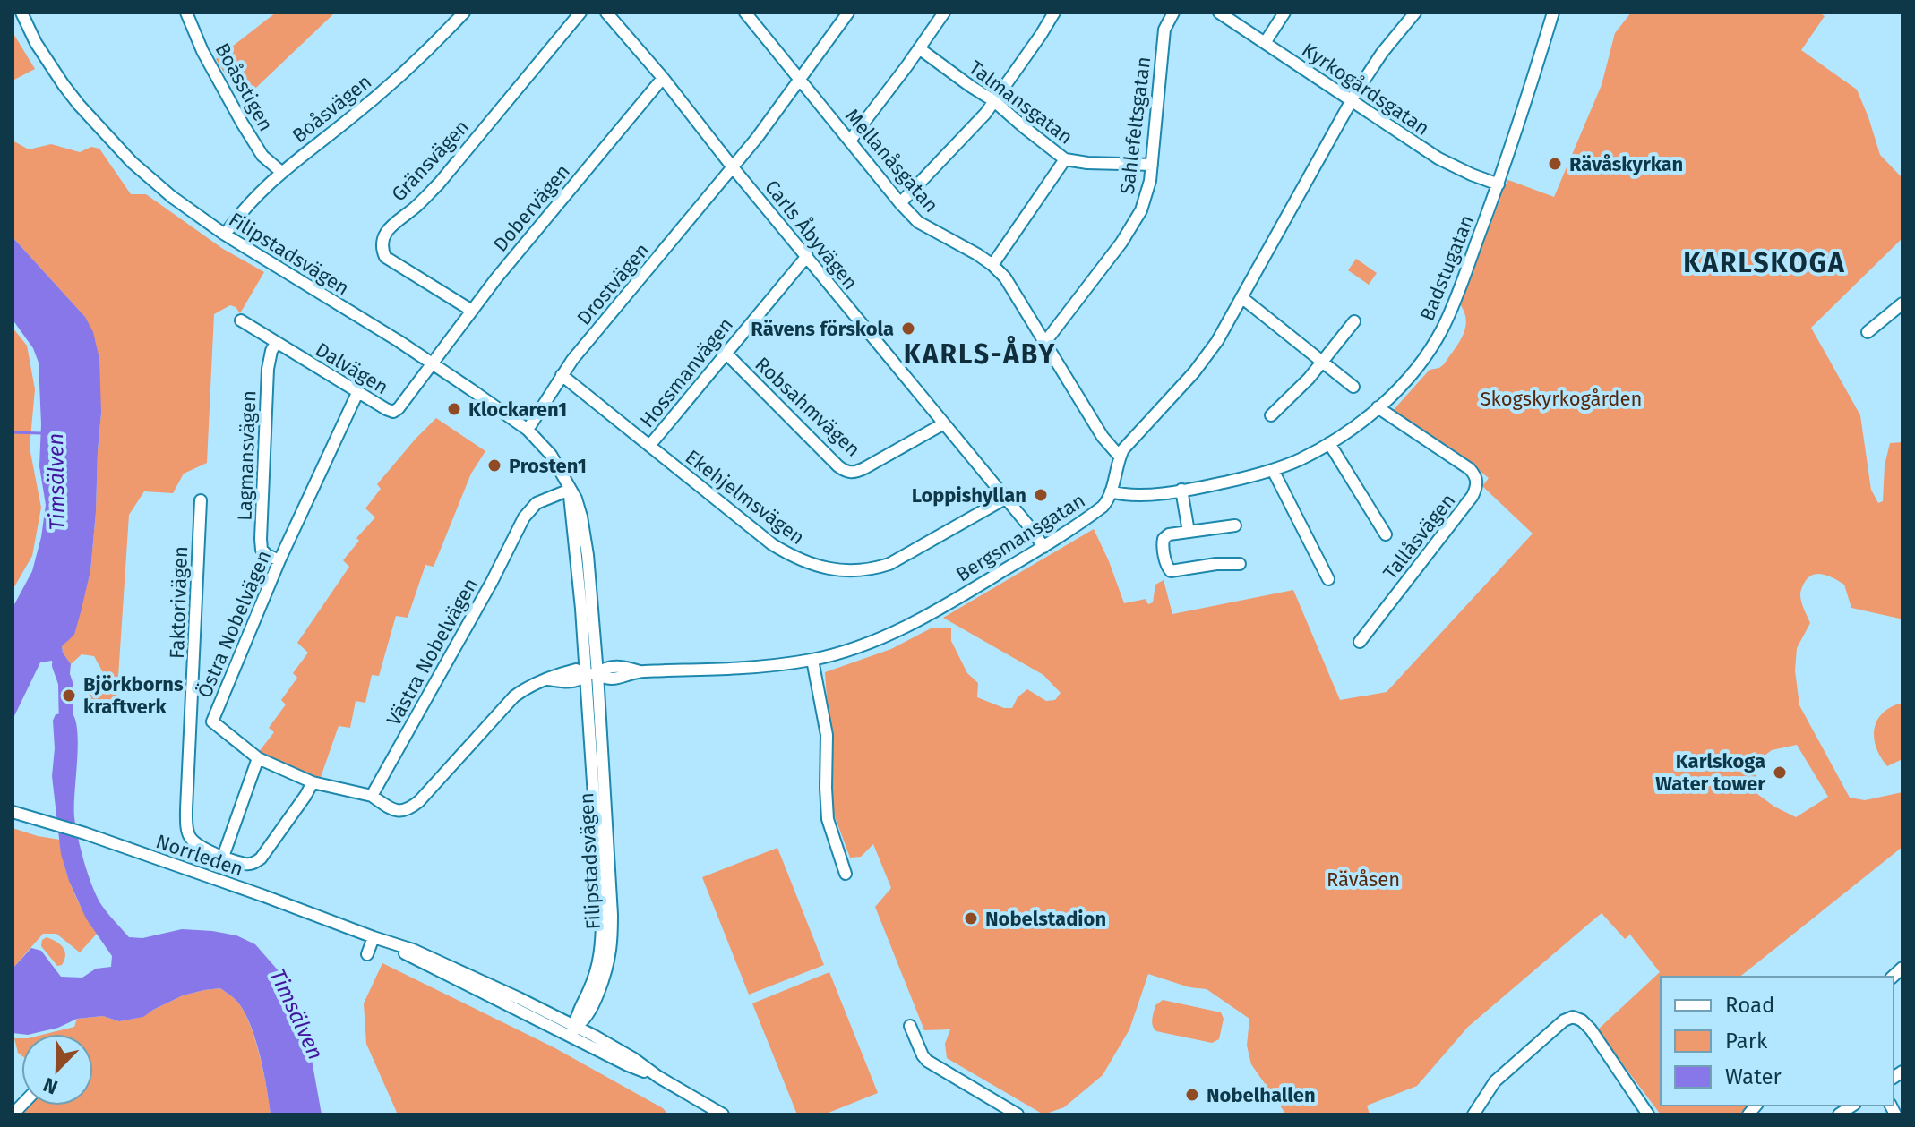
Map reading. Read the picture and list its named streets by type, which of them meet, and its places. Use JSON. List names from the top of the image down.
{
  "streets": {
    "street": [
      "Boåsstigen",
      "Kyrkogårdsgatan",
      "Talmansgatan",
      "Boåsvägen",
      "Sahlefeltsgatan",
      "Gränsvägen",
      "Mellanåsgatan",
      "Dobervägen",
      "Carls Åbyvägen",
      "Filipstadsvägen",
      "Badstugatan",
      "Drostvägen",
      "Dalvägen",
      "Hossmanvägen",
      "Robsahmvägen",
      "Lagmansvägen",
      "Ekehjelmsvägen",
      "Tallåsvägen",
      "Bergsmansgatan",
      "Faktorivägen",
      "Östra Nobelvägen",
      "Västra Nobelvägen",
      "Norrleden"
    ]
  },
  "crossings": [
    ["Boåsstigen", "Boåsvägen"],
    ["Kyrkogårdsgatan", "Badstugatan"],
    ["Kyrkogårdsgatan", "Bergsmansgatan"],
    ["Talmansgatan", "Sahlefeltsgatan"],
    ["Boåsvägen", "Filipstadsvägen"],
    ["Sahlefeltsgatan", "Mellanåsgatan"],
    ["Gränsvägen", "Dobervägen"],
    ["Mellanåsgatan", "Drostvägen"],
    ["Mellanåsgatan", "Bergsmansgatan"],
    ["Dobervägen", "Carls Åbyvägen"],
    ["Dobervägen", "Filipstadsvägen"],
    ["Dobervägen", "Dalvägen"],
    ["Carls Åbyvägen", "Drostvägen"],
    ["Carls Åbyvägen", "Hossmanvägen"],
    ["Carls Åbyvägen", "Robsahmvägen"],
    ["Carls Åbyvägen", "Ekehjelmsvägen"],
    ["Carls Åbyvägen", "Bergsmansgatan"],
    ["Filipstadsvägen", "Drostvägen"],
    ["Filipstadsvägen", "Dalvägen"],
    ["Filipstadsvägen", "Bergsmansgatan"],
    ["Filipstadsvägen", "Västra Nobelvägen"],
    ["Filipstadsvägen", "Norrleden"],
    ["Badstugatan", "Tallåsvägen"],
    ["Badstugatan", "Bergsmansgatan"],
    ["Drostvägen", "Ekehjelmsvägen"],
    ["Dalvägen", "Lagmansvägen"],
    ["Dalvägen", "Östra Nobelvägen"],
    ["Hossmanvägen", "Robsahmvägen"],
    ["Hossmanvägen", "Ekehjelmsvägen"],
    ["Lagmansvägen", "Östra Nobelvägen"],
    ["Bergsmansgatan", "Västra Nobelvägen"]
  ],
  "districts": ["KARLSKOGA", "KARLS-ÅBY"],
  "water": ["Timsälven"],
  "parks": ["Skogskyrkogården", "Rävåsen"],
  "places": [
    "Rävåskyrkan",
    "Rävens förskola",
    "Klockaren1",
    "Prosten1",
    "Loppishyllan",
    "Björkborns kraftverk",
    "Karlskoga Water tower",
    "Nobelstadion",
    "Nobelhallen"
  ],
  "legend": ["Road", "Park", "Water"],
  "north": "bottom left"
}
